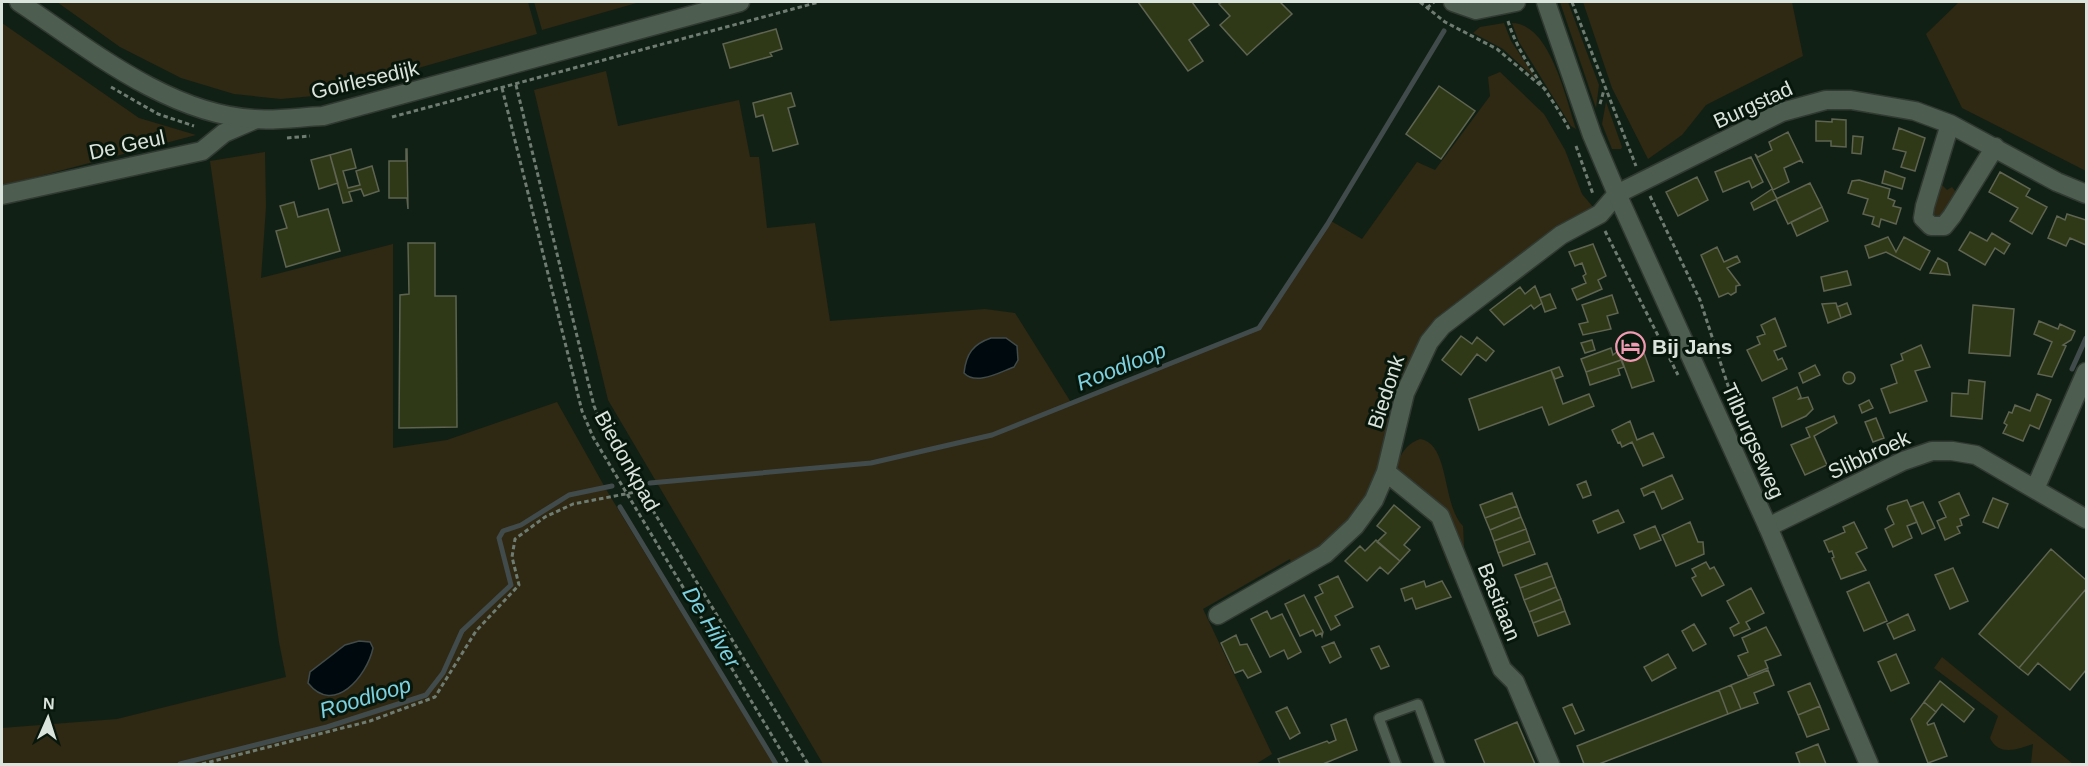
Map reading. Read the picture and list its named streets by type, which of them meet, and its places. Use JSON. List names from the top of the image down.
{
  "streets": {
    "street": [
      "Goirlesedijk",
      "Burgstad",
      "De Geul",
      "Biedonk",
      "Tilburgseweg",
      "Slibbroek",
      "Bastiaan"
    ],
    "path": ["Biedonkpad"]
  },
  "crossings": [
    ["Goirlesedijk", "De Geul"],
    ["Goirlesedijk", "Biedonkpad"],
    ["Burgstad", "Biedonk"],
    ["Burgstad", "Tilburgseweg"],
    ["Biedonk", "Tilburgseweg"],
    ["Biedonk", "Bastiaan"],
    ["Tilburgseweg", "Slibbroek"]
  ],
  "water": ["Roodloop", "De Hilver"],
  "places": {
    "hotel": ["Bij Jans"]
  },
  "north": "top"
}
